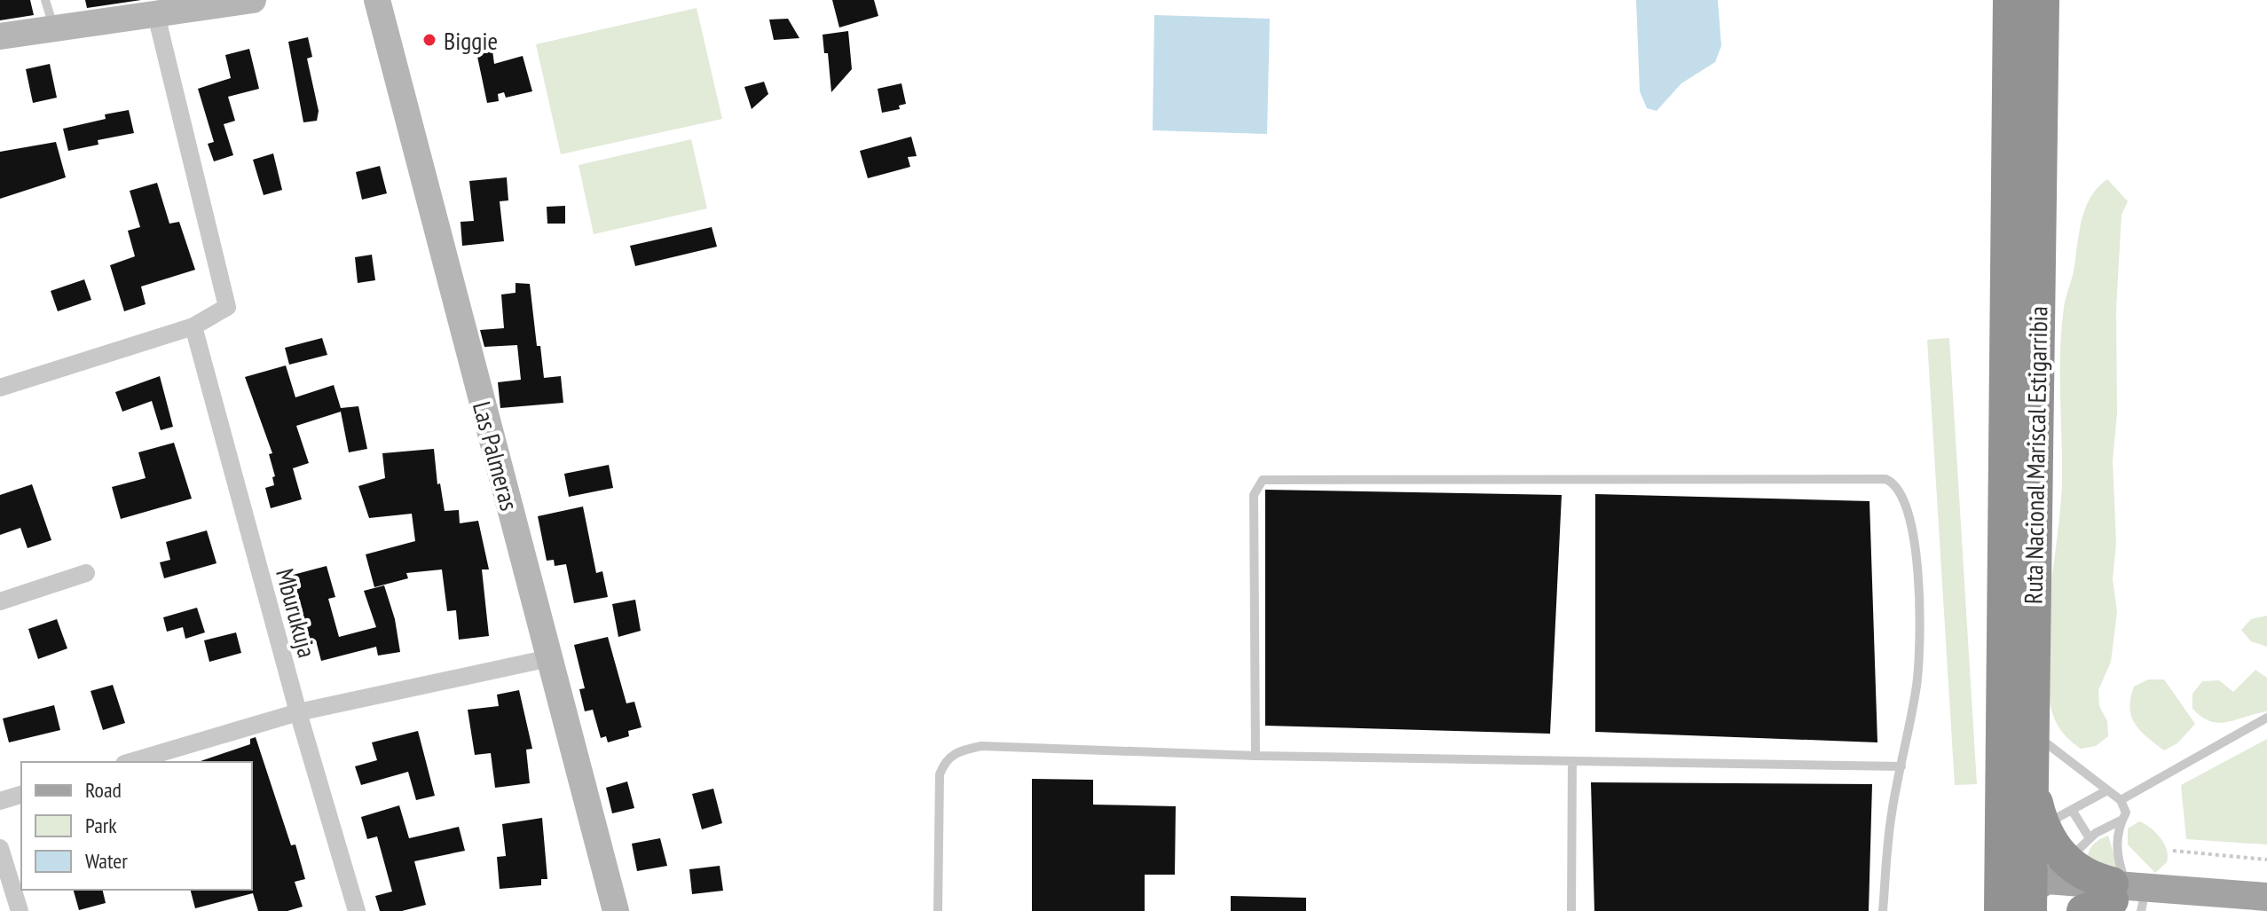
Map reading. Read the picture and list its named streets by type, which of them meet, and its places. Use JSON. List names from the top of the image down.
{
  "streets": {
    "highway": ["Ruta Nacional Mariscal Estigarribia"],
    "street": ["Las Palmeras", "Mburukuja"]
  },
  "places": ["Biggie"],
  "legend": ["Road", "Park", "Water"]
}
